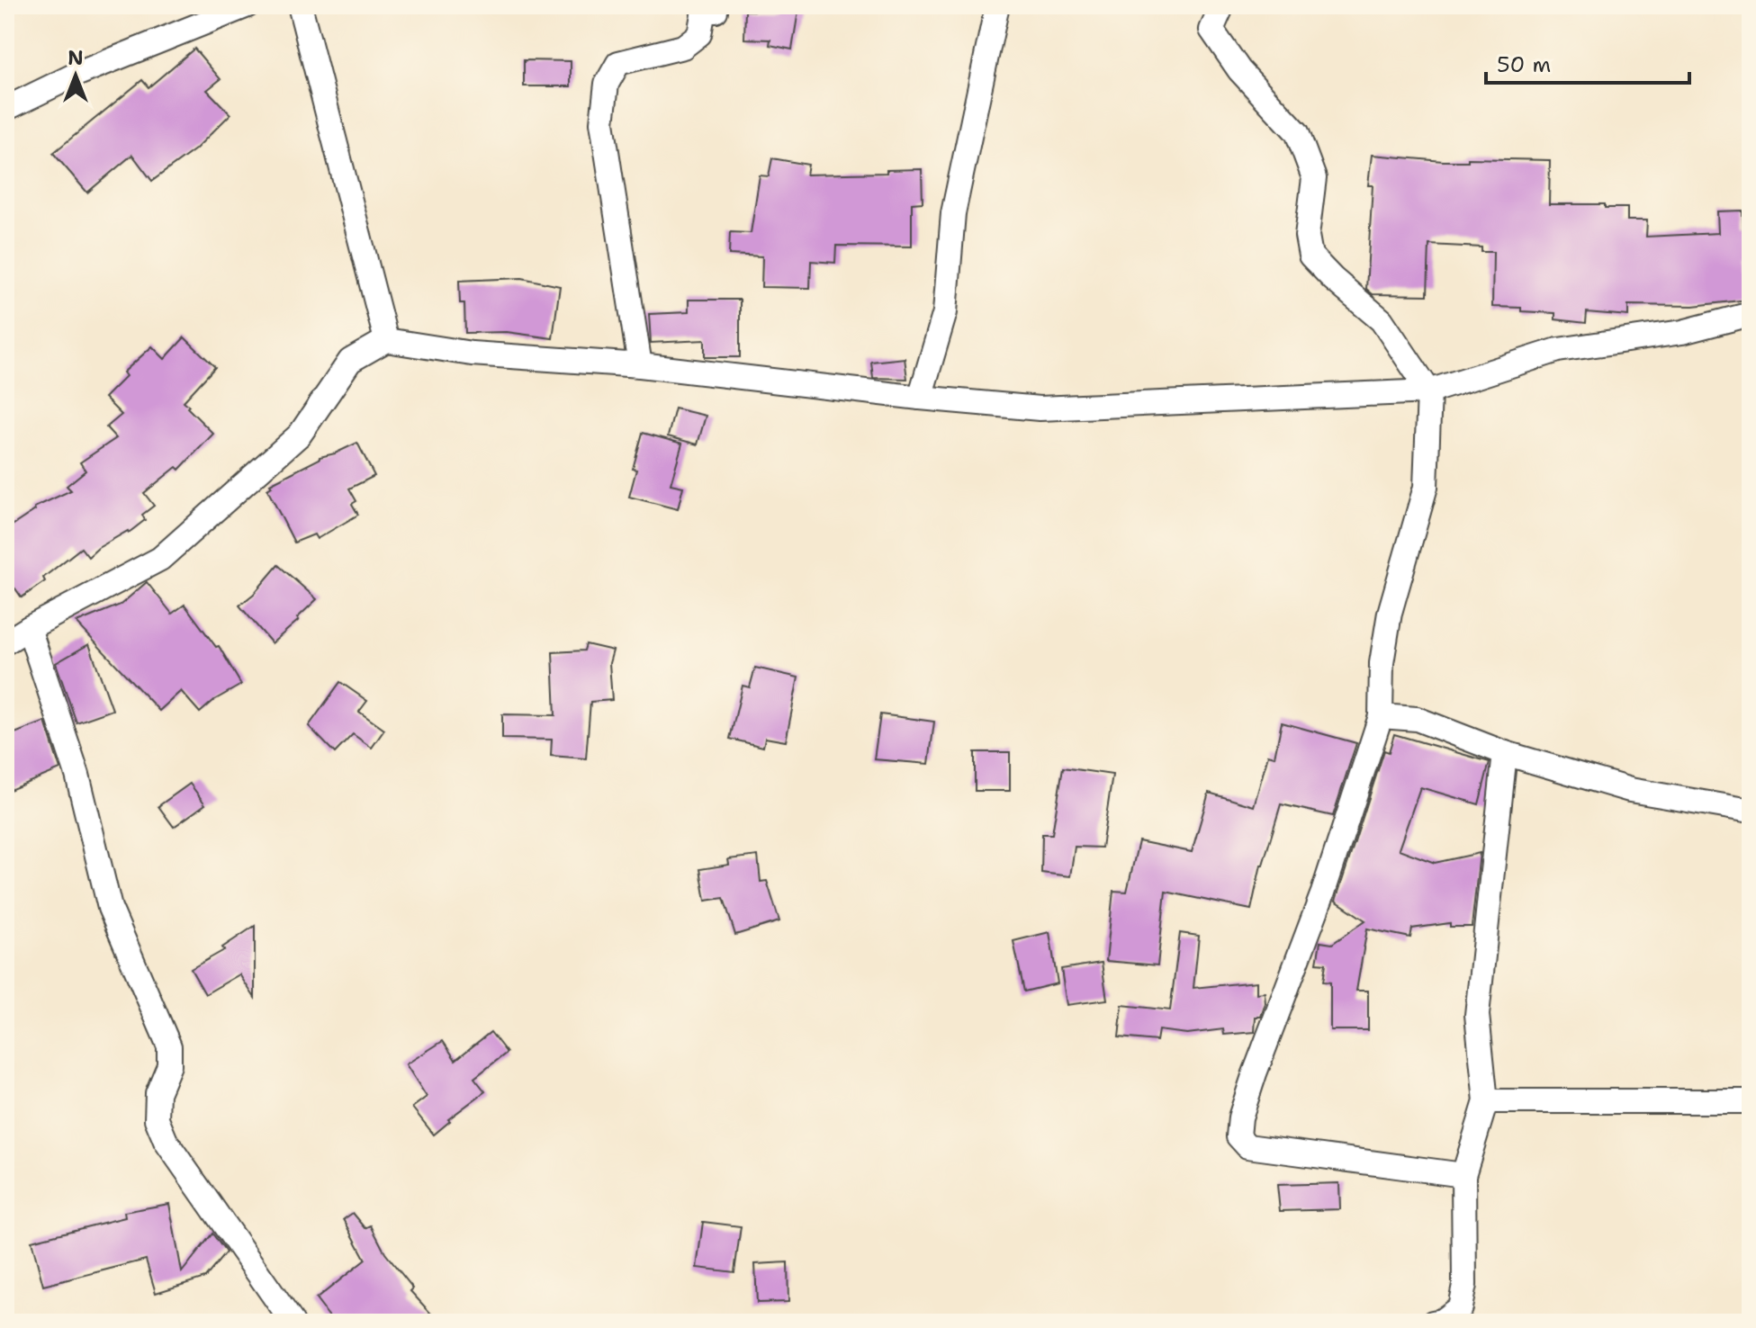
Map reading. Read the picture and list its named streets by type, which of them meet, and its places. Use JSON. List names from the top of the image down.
{
  "scale_bar": "50 m",
  "north": "top"
}
